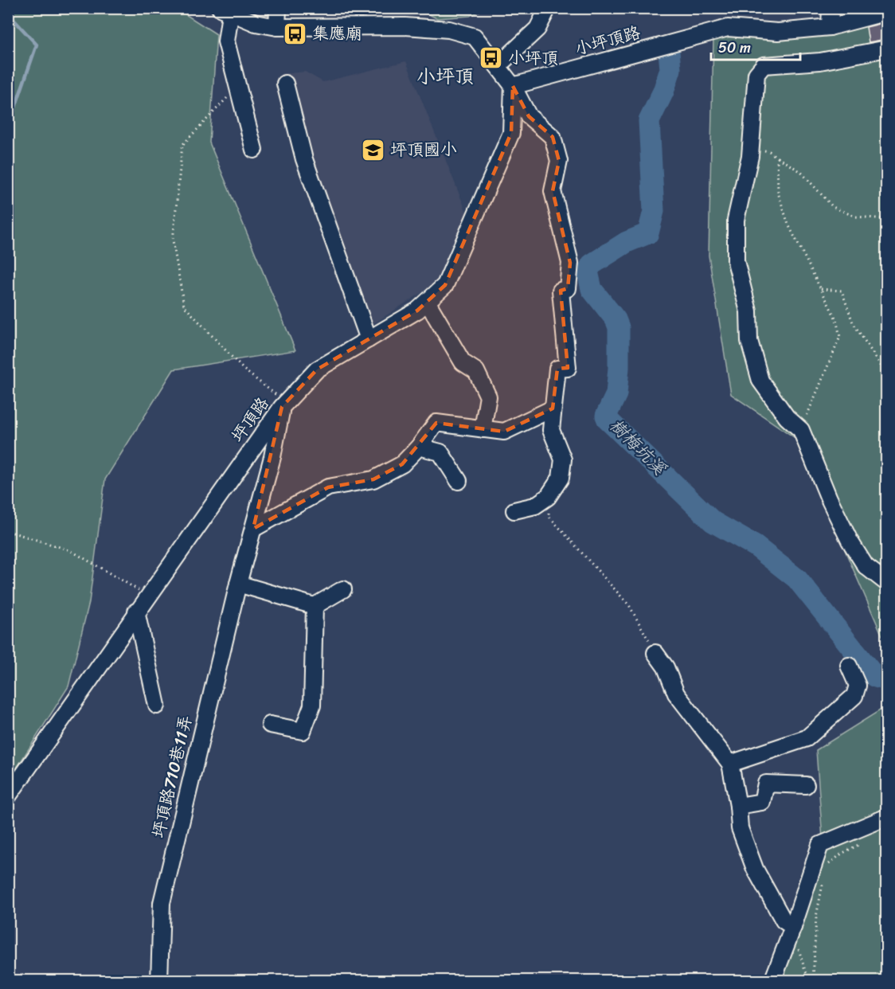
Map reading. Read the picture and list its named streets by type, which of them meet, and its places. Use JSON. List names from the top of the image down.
{
  "streets": {
    "street": ["小坪頂路", "坪頂路", "坪頂路710巷11弄"]
  },
  "crossings": [
    ["小坪頂路", "坪頂路"],
    ["坪頂路", "坪頂路710巷11弄"]
  ],
  "districts": ["小坪頂"],
  "water": ["樹梅坑溪"],
  "places": {
    "bus stop": ["集應廟", "小坪頂"],
    "school or university": ["坪頂國小"]
  },
  "scale_bar": "50 m"
}
